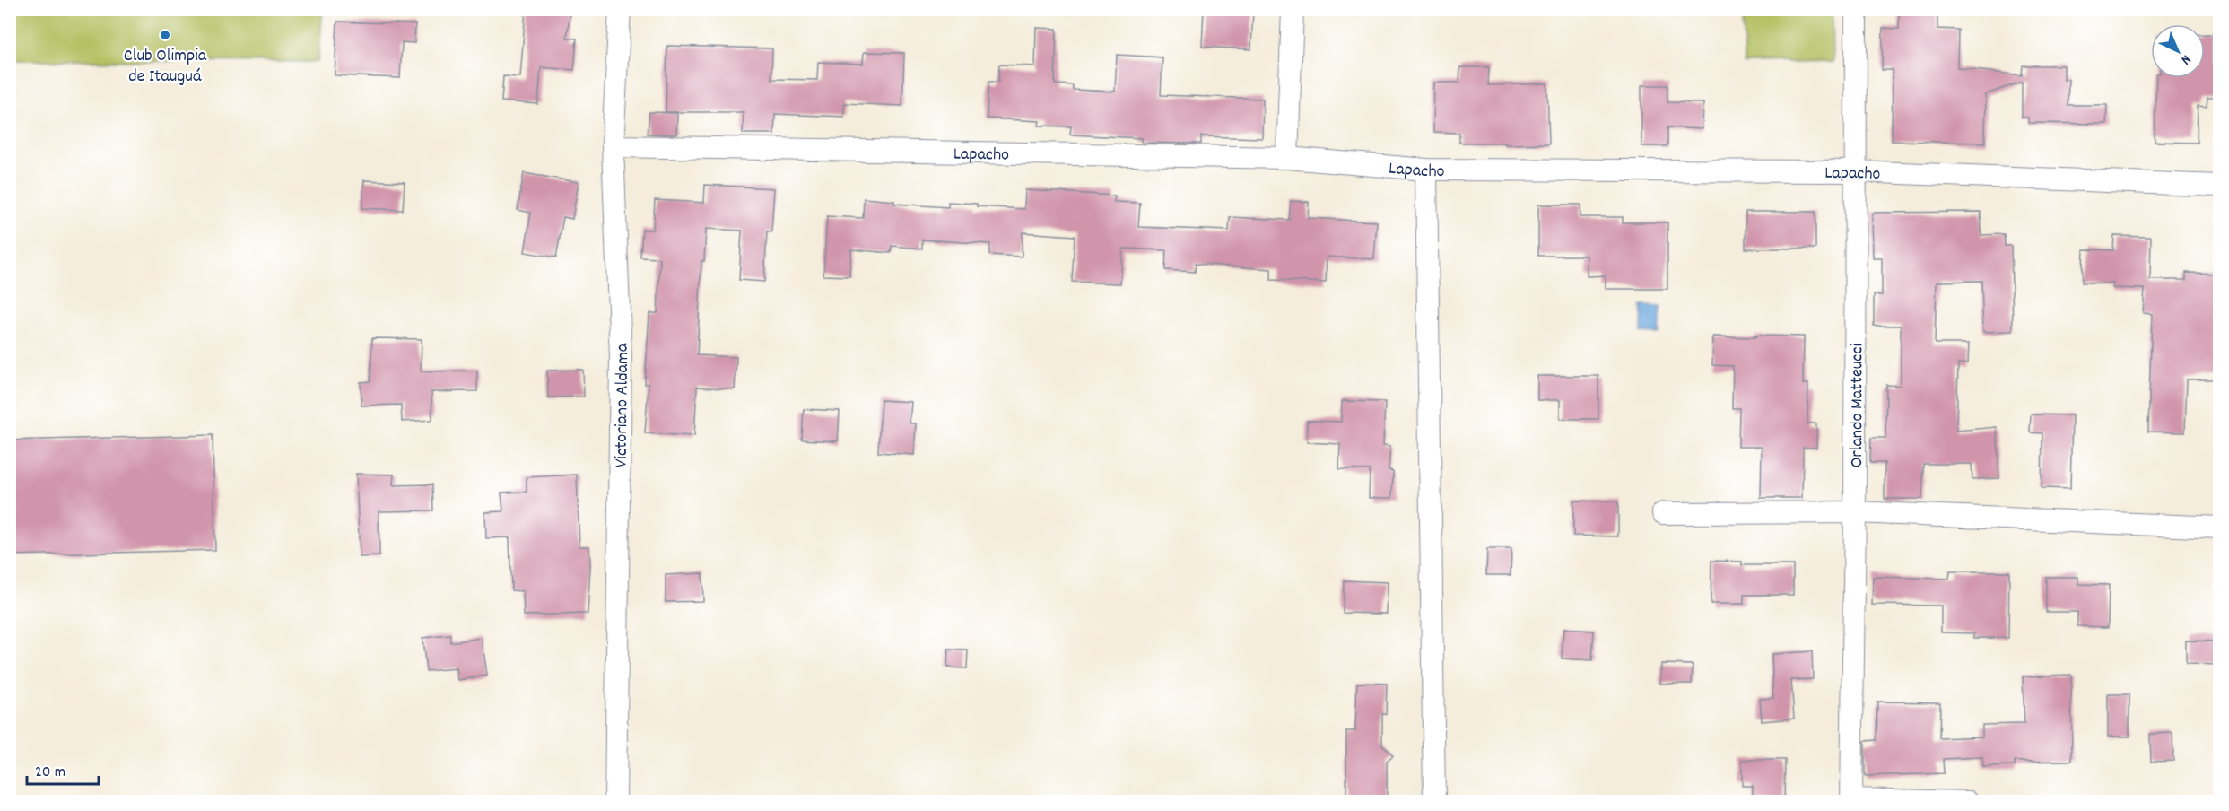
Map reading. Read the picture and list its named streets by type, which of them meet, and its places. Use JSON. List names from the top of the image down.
{
  "streets": {
    "street": ["Lapacho", "Victoriano Aldama", "Orlando Matteucci"]
  },
  "crossings": [
    ["Lapacho", "Victoriano Aldama"],
    ["Lapacho", "Orlando Matteucci"]
  ],
  "places": ["Club Olimpia de Itauguá"],
  "scale_bar": "20 m",
  "north": "bottom right"
}
